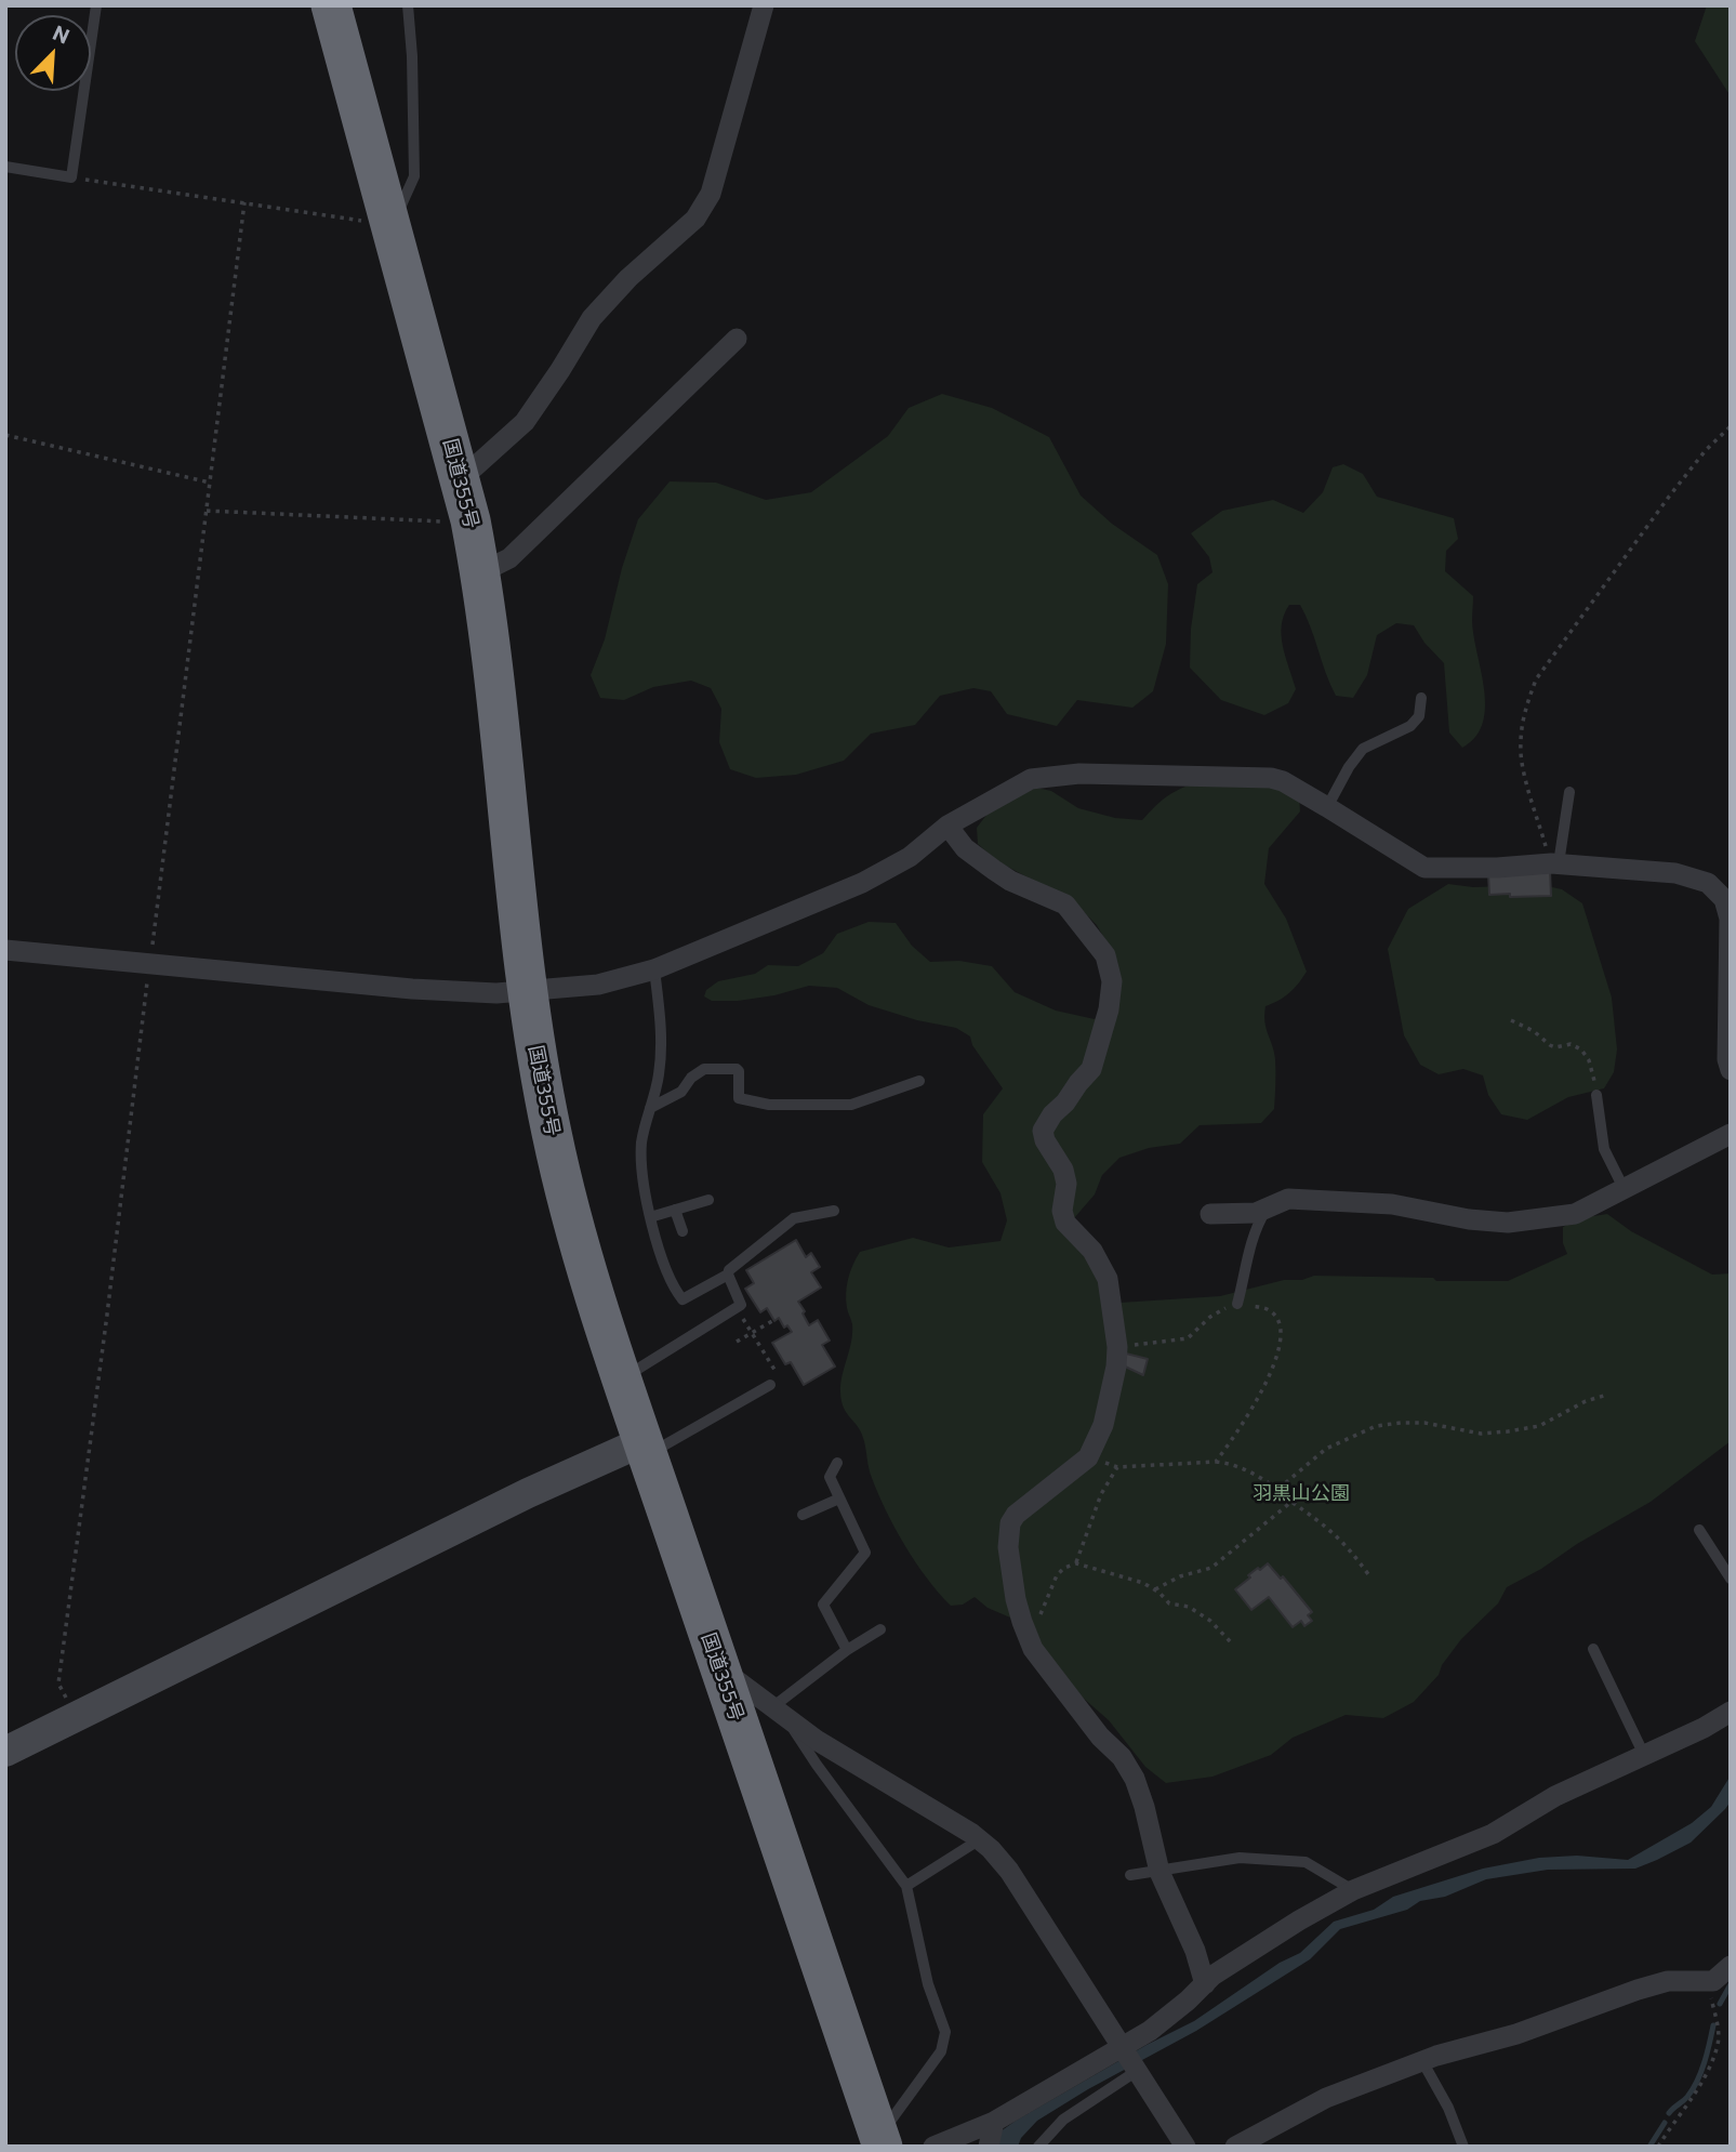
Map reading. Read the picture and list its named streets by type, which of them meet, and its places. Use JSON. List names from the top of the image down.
{
  "streets": {
    "highway": ["国道355号"]
  },
  "parks": ["羽黒山公園"],
  "north": "top right"
}
